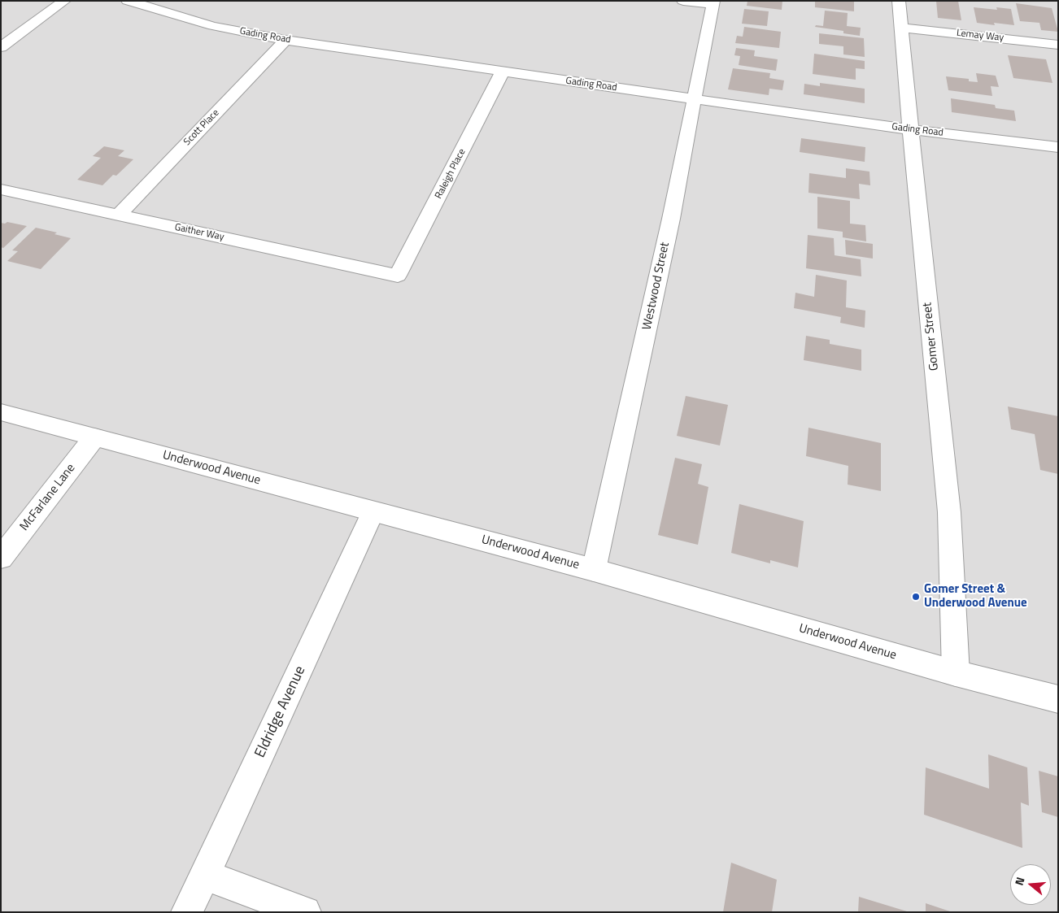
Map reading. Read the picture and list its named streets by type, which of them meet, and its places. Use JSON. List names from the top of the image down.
{
  "streets": {
    "street": [
      "Gading Road",
      "Lemay Way",
      "Scott Place",
      "Raleigh Place",
      "Gaither Way",
      "Westwood Street",
      "Gomer Street",
      "Underwood Avenue",
      "McFarlane Lane",
      "Eldridge Avenue"
    ]
  },
  "crossings": [
    ["Gading Road", "Scott Place"],
    ["Gading Road", "Raleigh Place"],
    ["Gading Road", "Westwood Street"],
    ["Gading Road", "Gomer Street"],
    ["Lemay Way", "Gomer Street"],
    ["Scott Place", "Gaither Way"],
    ["Raleigh Place", "Gaither Way"],
    ["Westwood Street", "Underwood Avenue"],
    ["Gomer Street", "Underwood Avenue"],
    ["Underwood Avenue", "McFarlane Lane"],
    ["Underwood Avenue", "Eldridge Avenue"]
  ],
  "places": ["Gomer Street & Underwood Avenue"],
  "north": "left"
}
